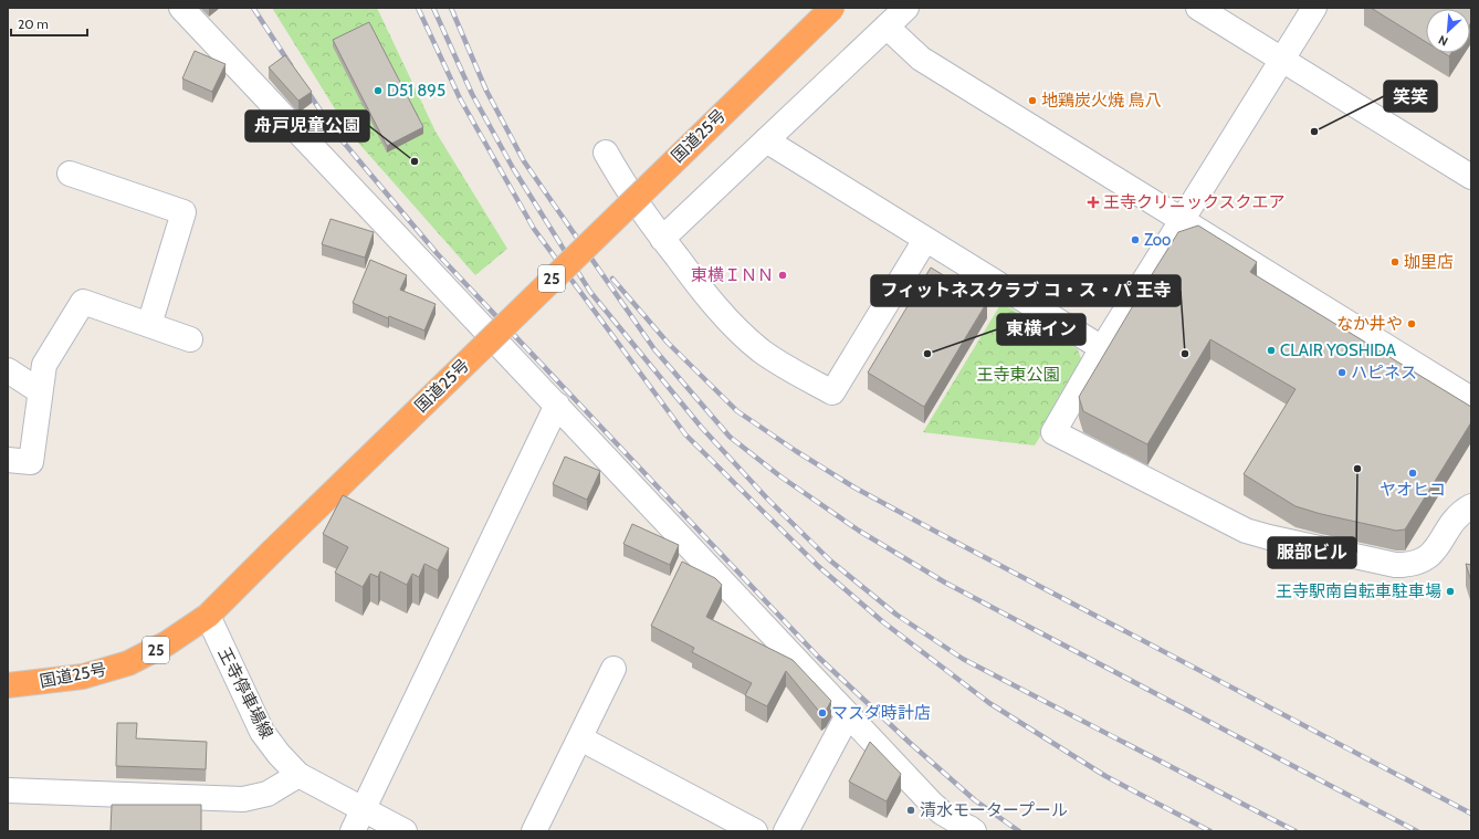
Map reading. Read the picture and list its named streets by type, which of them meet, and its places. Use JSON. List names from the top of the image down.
{
  "streets": {
    "highway": ["国道25号", "25"],
    "street": ["王寺停車場線"]
  },
  "crossings": [
    ["国道25号", "王寺停車場線"]
  ],
  "parks": ["王寺東公園"],
  "places": {
    "other": [
      "D51 895",
      "地鶏炭火焼 鳥八",
      "笑笑",
      "舟戸児童公園",
      "Zoo",
      "珈里店",
      "東横ＩＮＮ",
      "なか井や",
      "CLAIR YOSHIDA",
      "東横イン",
      "フィットネスクラブ コ・ス・パ 王寺",
      "ハピネス",
      "服部ビル",
      "ヤオヒコ",
      "王寺駅南自転車駐車場",
      "マスダ時計店",
      "清水モータープール"
    ],
    "health": ["王寺クリニックスクエア"]
  },
  "scale_bar": "20 m",
  "north": "bottom left"
}
